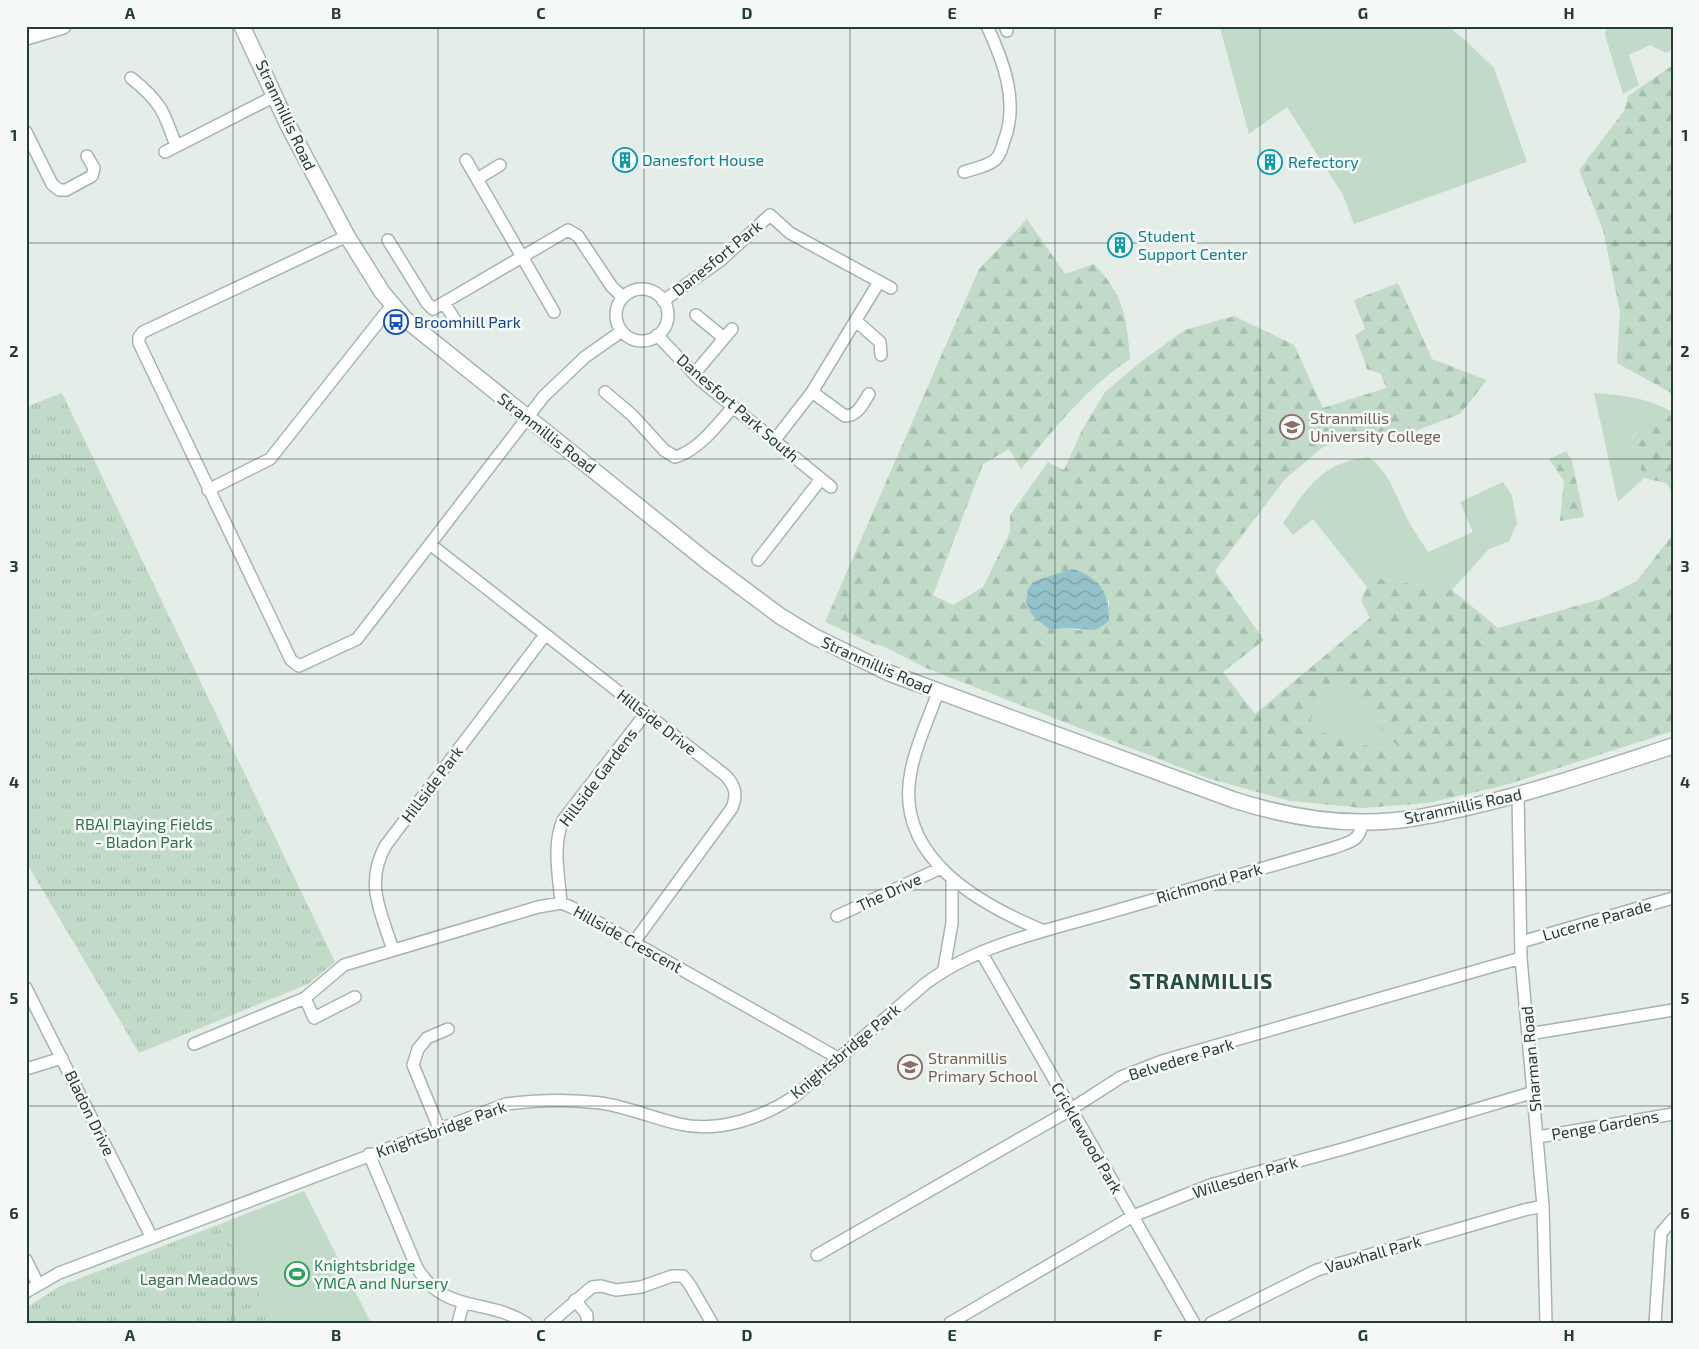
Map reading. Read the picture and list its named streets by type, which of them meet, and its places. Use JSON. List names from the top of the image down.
{
  "streets": {
    "street": [
      "Stranmillis Road",
      "Danesfort Park",
      "Danesfort Park South",
      "Hillside Drive",
      "Hillside Gardens",
      "Hillside Park",
      "Richmond Park",
      "The Drive",
      "Lucerne Parade",
      "Hillside Crescent",
      "Knightsbridge Park",
      "Belvedere Park",
      "Sharman Road",
      "Bladon Drive",
      "Penge Gardens",
      "Cricklewood Park",
      "Willesden Park",
      "Vauxhall Park"
    ]
  },
  "crossings": [
    ["Stranmillis Road", "Richmond Park"],
    ["Stranmillis Road", "Sharman Road"],
    ["Danesfort Park", "Danesfort Park South"],
    ["Hillside Drive", "Hillside Gardens"],
    ["Hillside Drive", "Hillside Park"],
    ["Hillside Drive", "Hillside Crescent"],
    ["Hillside Gardens", "Hillside Crescent"],
    ["Hillside Park", "Hillside Crescent"],
    ["Richmond Park", "Knightsbridge Park"],
    ["Richmond Park", "Cricklewood Park"],
    ["Lucerne Parade", "Sharman Road"],
    ["Hillside Crescent", "Knightsbridge Park"],
    ["Knightsbridge Park", "Bladon Drive"],
    ["Belvedere Park", "Sharman Road"],
    ["Belvedere Park", "Cricklewood Park"],
    ["Sharman Road", "Penge Gardens"],
    ["Sharman Road", "Willesden Park"],
    ["Sharman Road", "Vauxhall Park"],
    ["Cricklewood Park", "Willesden Park"]
  ],
  "districts": ["STRANMILLIS"],
  "parks": ["RBAI Playing Fields - Bladon Park", "Lagan Meadows"],
  "places": {
    "building": ["Danesfort House", "Refectory", "Student Support Center"],
    "bus stop": ["Broomhill Park"],
    "school or university": ["Stranmillis University College", "Stranmillis Primary School"],
    "sports": ["Knightsbridge YMCA and Nursery"]
  },
  "grid": {
    "columns": [
      "A",
      "B",
      "C",
      "D",
      "E",
      "F",
      "G",
      "H"
    ],
    "rows": [
      "1",
      "2",
      "3",
      "4",
      "5",
      "6"
    ]
  }
}
